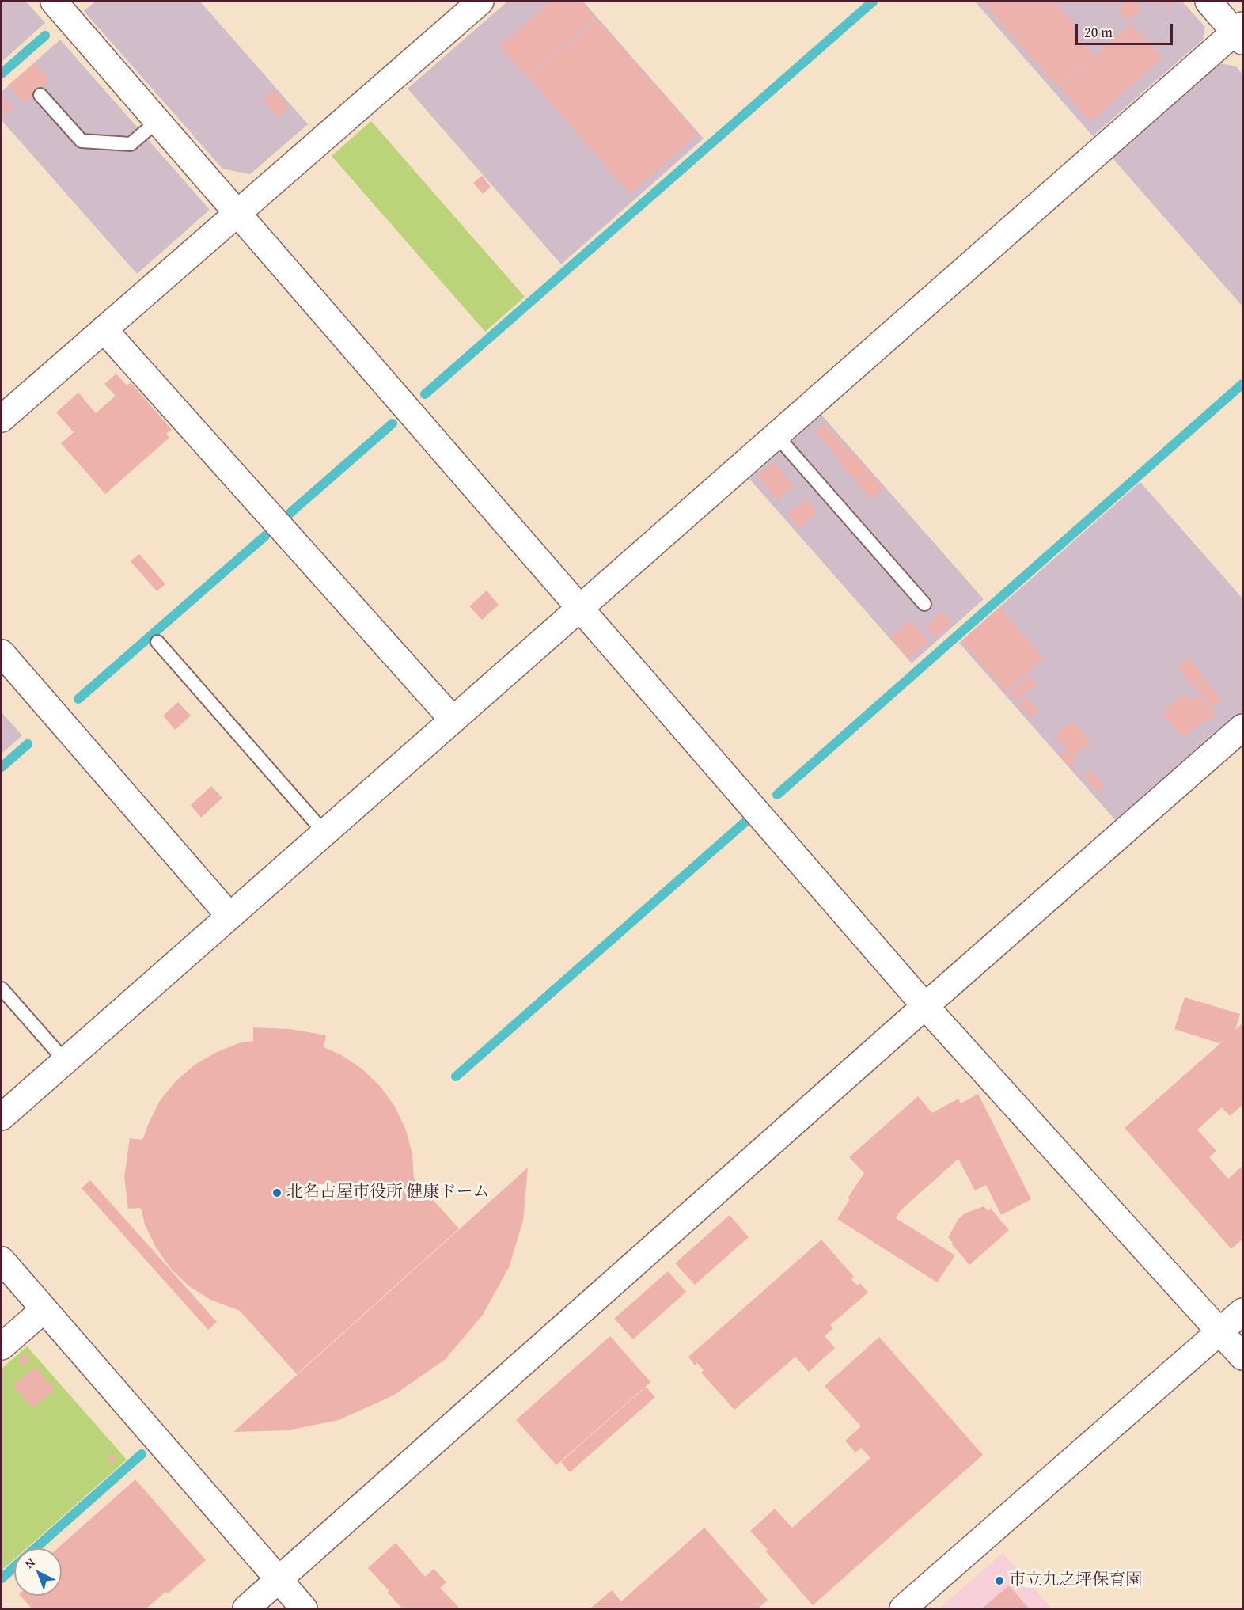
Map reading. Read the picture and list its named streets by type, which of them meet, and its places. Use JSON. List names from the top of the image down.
{
  "places": ["北名古屋市役所 健康ドーム", "市立九之坪保育園"],
  "scale_bar": "20 m",
  "north": "top left"
}
